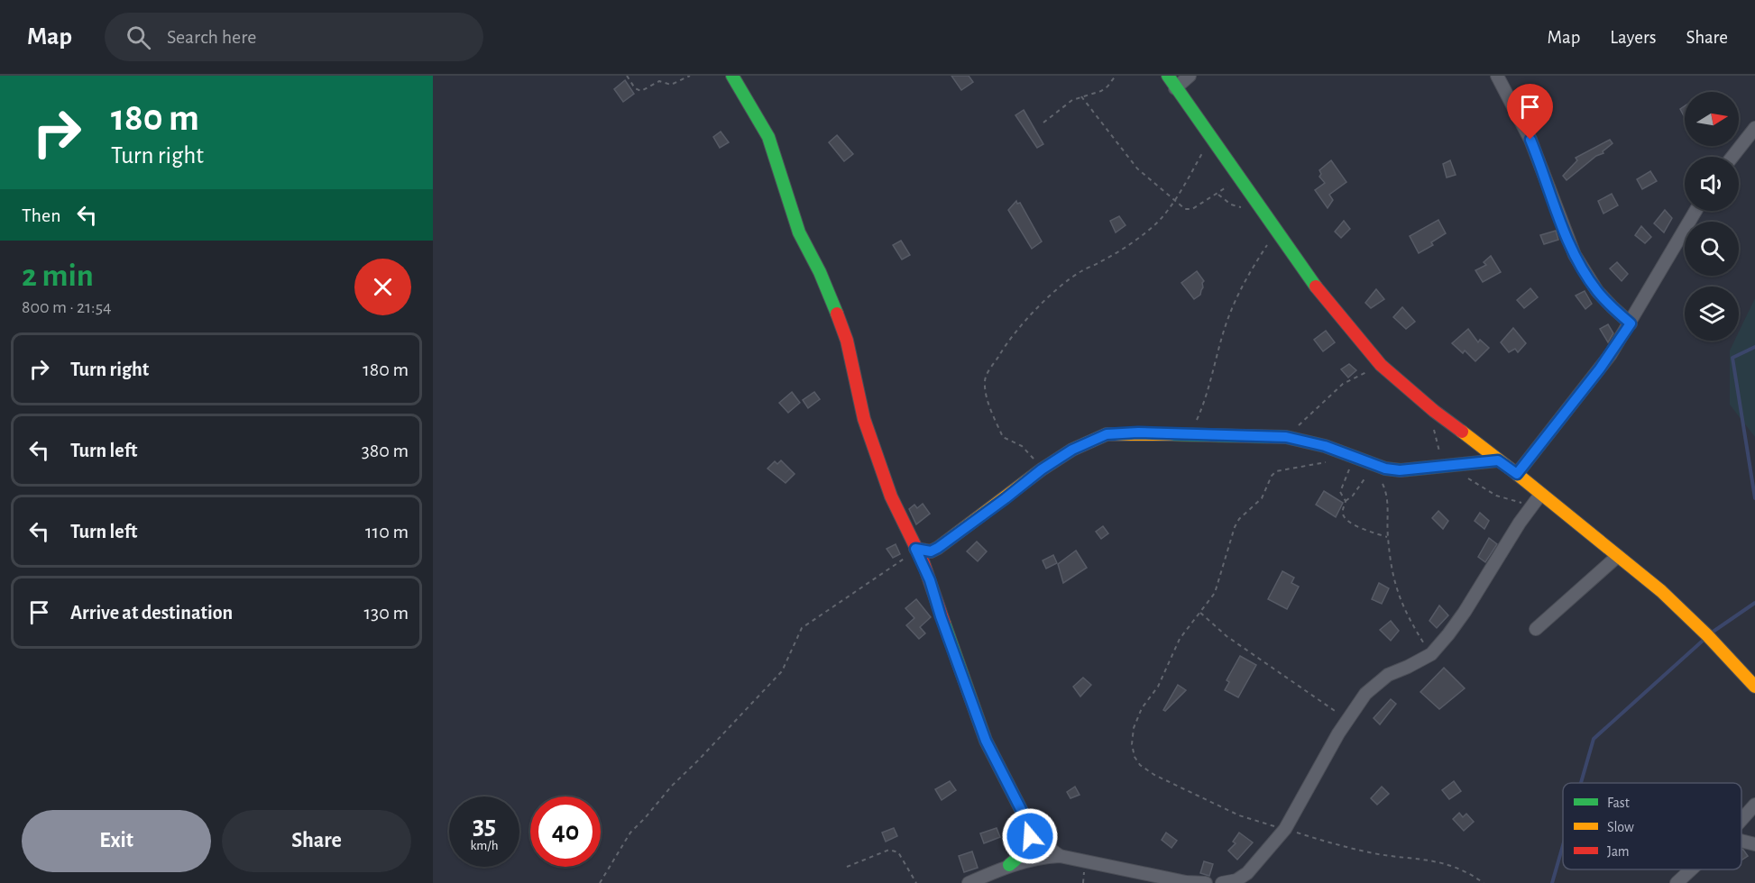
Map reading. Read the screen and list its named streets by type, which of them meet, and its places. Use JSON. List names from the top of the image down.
{
  "legend": ["Fast", "Slow", "Jam"],
  "north": "right",
  "page": {
    "header": "Map",
    "search": "Search here",
    "nav": ["Map", "Layers", "Share"],
    "turn": ["180 m", "Turn right"],
    "then": "Then",
    "heading": ["2 min", "800 m · 21:54"],
    "list": [
      {
        "name": "Turn right",
        "value": "180 m"
      },
      {
        "name": "Turn left",
        "value": "380 m"
      },
      {
        "name": "Turn left",
        "value": "110 m"
      },
      {
        "name": "Arrive at destination",
        "value": "130 m"
      }
    ],
    "speed": "35 km/h",
    "limit": "40",
    "buttons": ["Exit", "Share"]
  }
}
